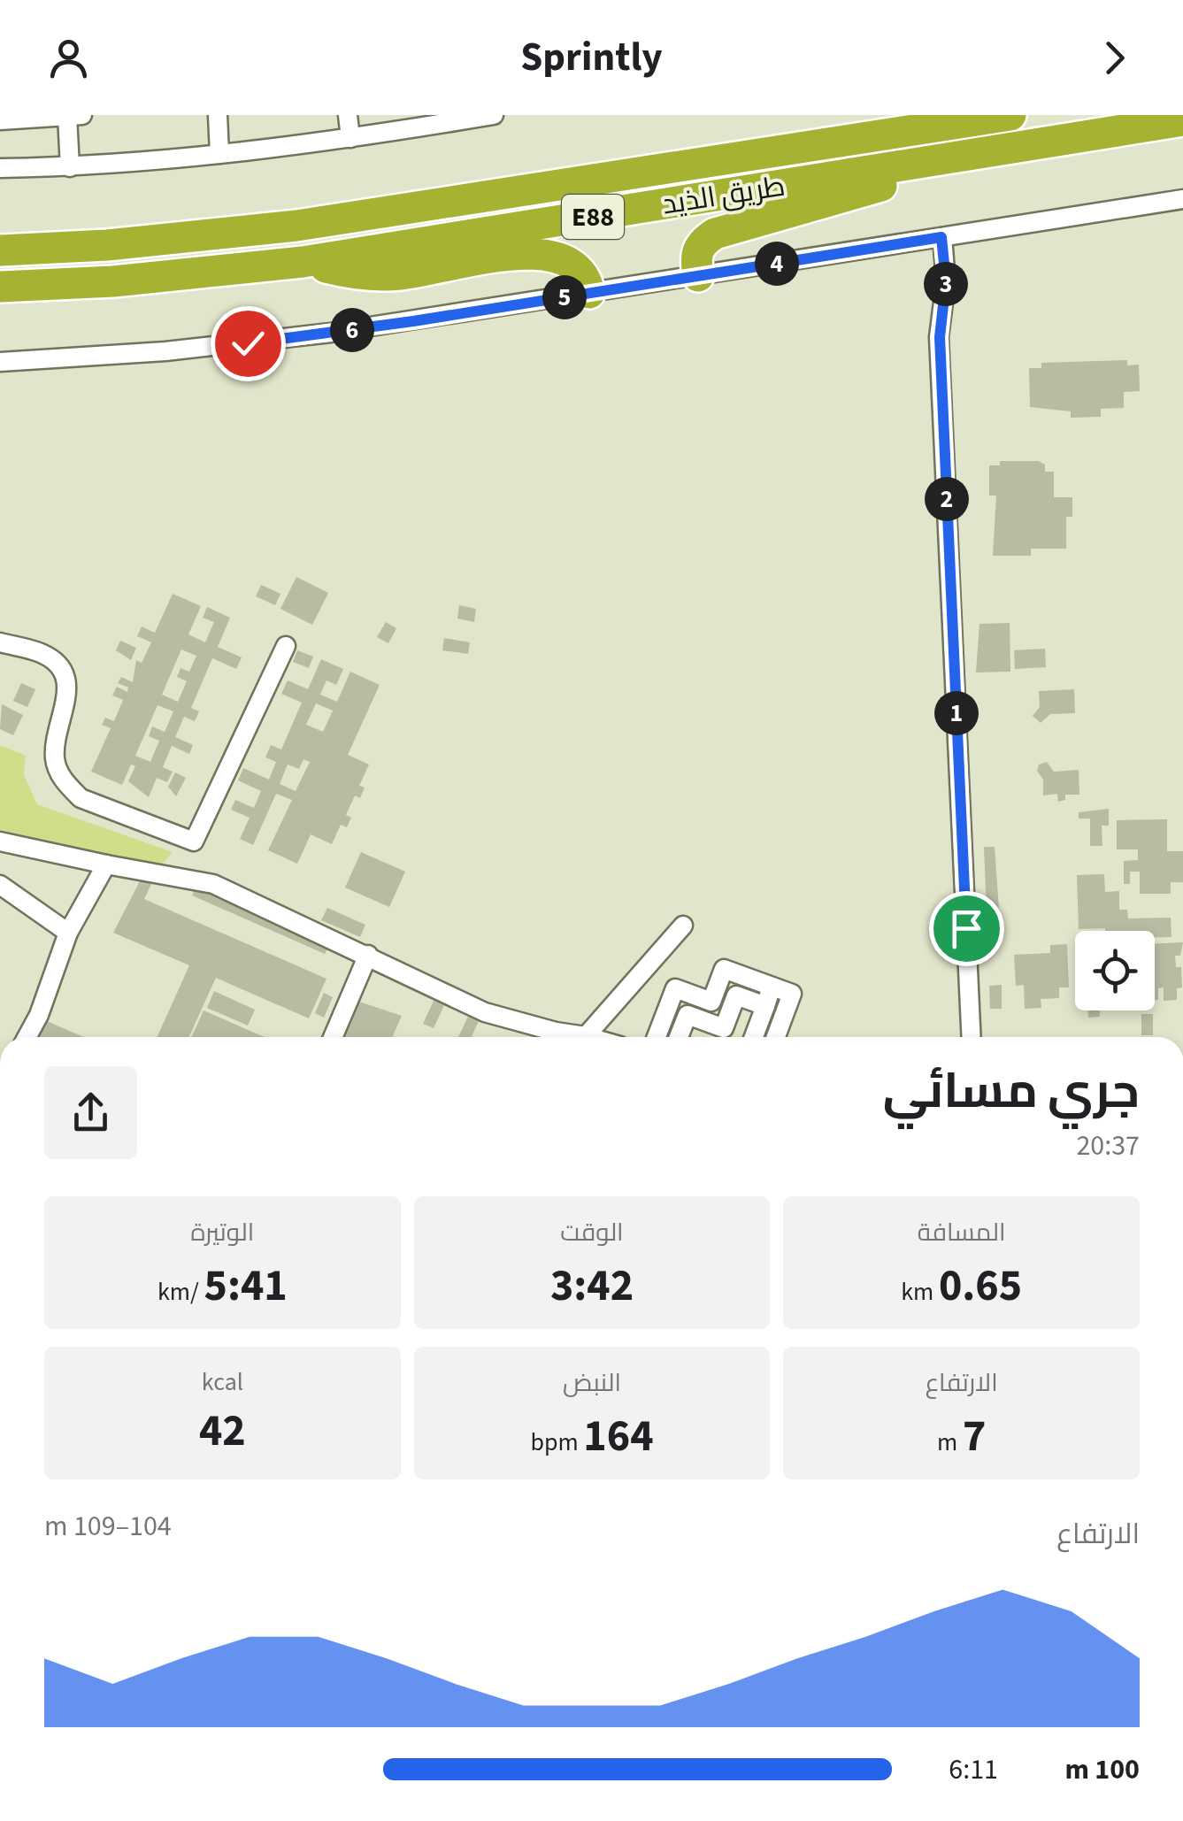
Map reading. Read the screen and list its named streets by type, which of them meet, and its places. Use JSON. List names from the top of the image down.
{
  "streets": {
    "highway": ["طريق الذيد", "E88"]
  },
  "page": {
    "header": "Sprintly",
    "pins": [
      "4",
      "3",
      "5",
      "6",
      "2",
      "1"
    ],
    "heading": ["جري مسائي", "20:37"],
    "stats": [
      ["المسافة", "0.65 km"],
      ["الوقت", "3:42"],
      ["الوتيرة", "5:41 /km"],
      ["الارتفاع", "7 m"],
      ["النبض", "164 bpm"],
      ["kcal", "42"]
    ],
    "chart": ["الارتفاع", "104–109 m"],
    "list": [
      {
        "name": "100 m",
        "note": "6:11"
      }
    ]
  }
}
